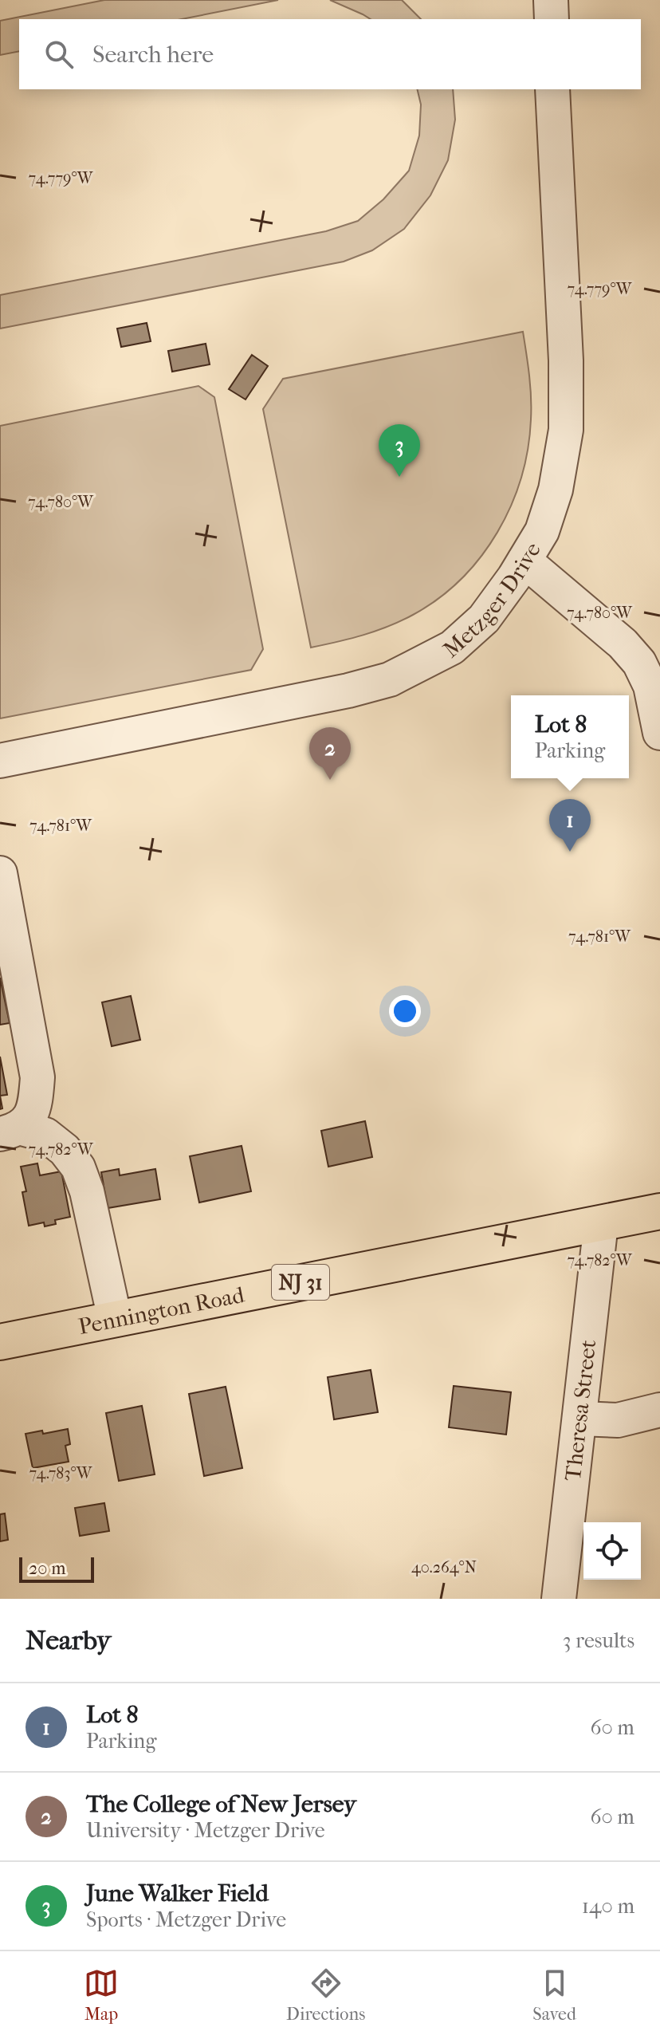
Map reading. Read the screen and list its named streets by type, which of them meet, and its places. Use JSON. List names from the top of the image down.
{
  "streets": {
    "main road": ["NJ 31", "Pennington Road"],
    "street": ["Metzger Drive", "Theresa Street"]
  },
  "crossings": [
    ["Pennington Road", "Theresa Street"]
  ],
  "scale_bar": "20 m",
  "page": {
    "search": "Search here",
    "pins": ["3", "2", "1"],
    "popup": ["Lot 8", "Parking"],
    "scale": "20 m",
    "heading": ["Nearby", "3 results"],
    "list": [
      {
        "mark": "1",
        "name": "Lot 8",
        "note": "Parking",
        "value": "60 m"
      },
      {
        "mark": "2",
        "name": "The College of New Jersey",
        "note": "University · Metzger Drive",
        "value": "60 m"
      },
      {
        "mark": "3",
        "name": "June Walker Field",
        "note": "Sports · Metzger Drive",
        "value": "140 m"
      }
    ],
    "nav": ["Map", "Directions", "Saved"]
  },
  "coordinates": [
    "74.779°W",
    "74.780°W",
    "74.781°W",
    "74.782°W",
    "74.783°W",
    "40.264°N"
  ]
}
